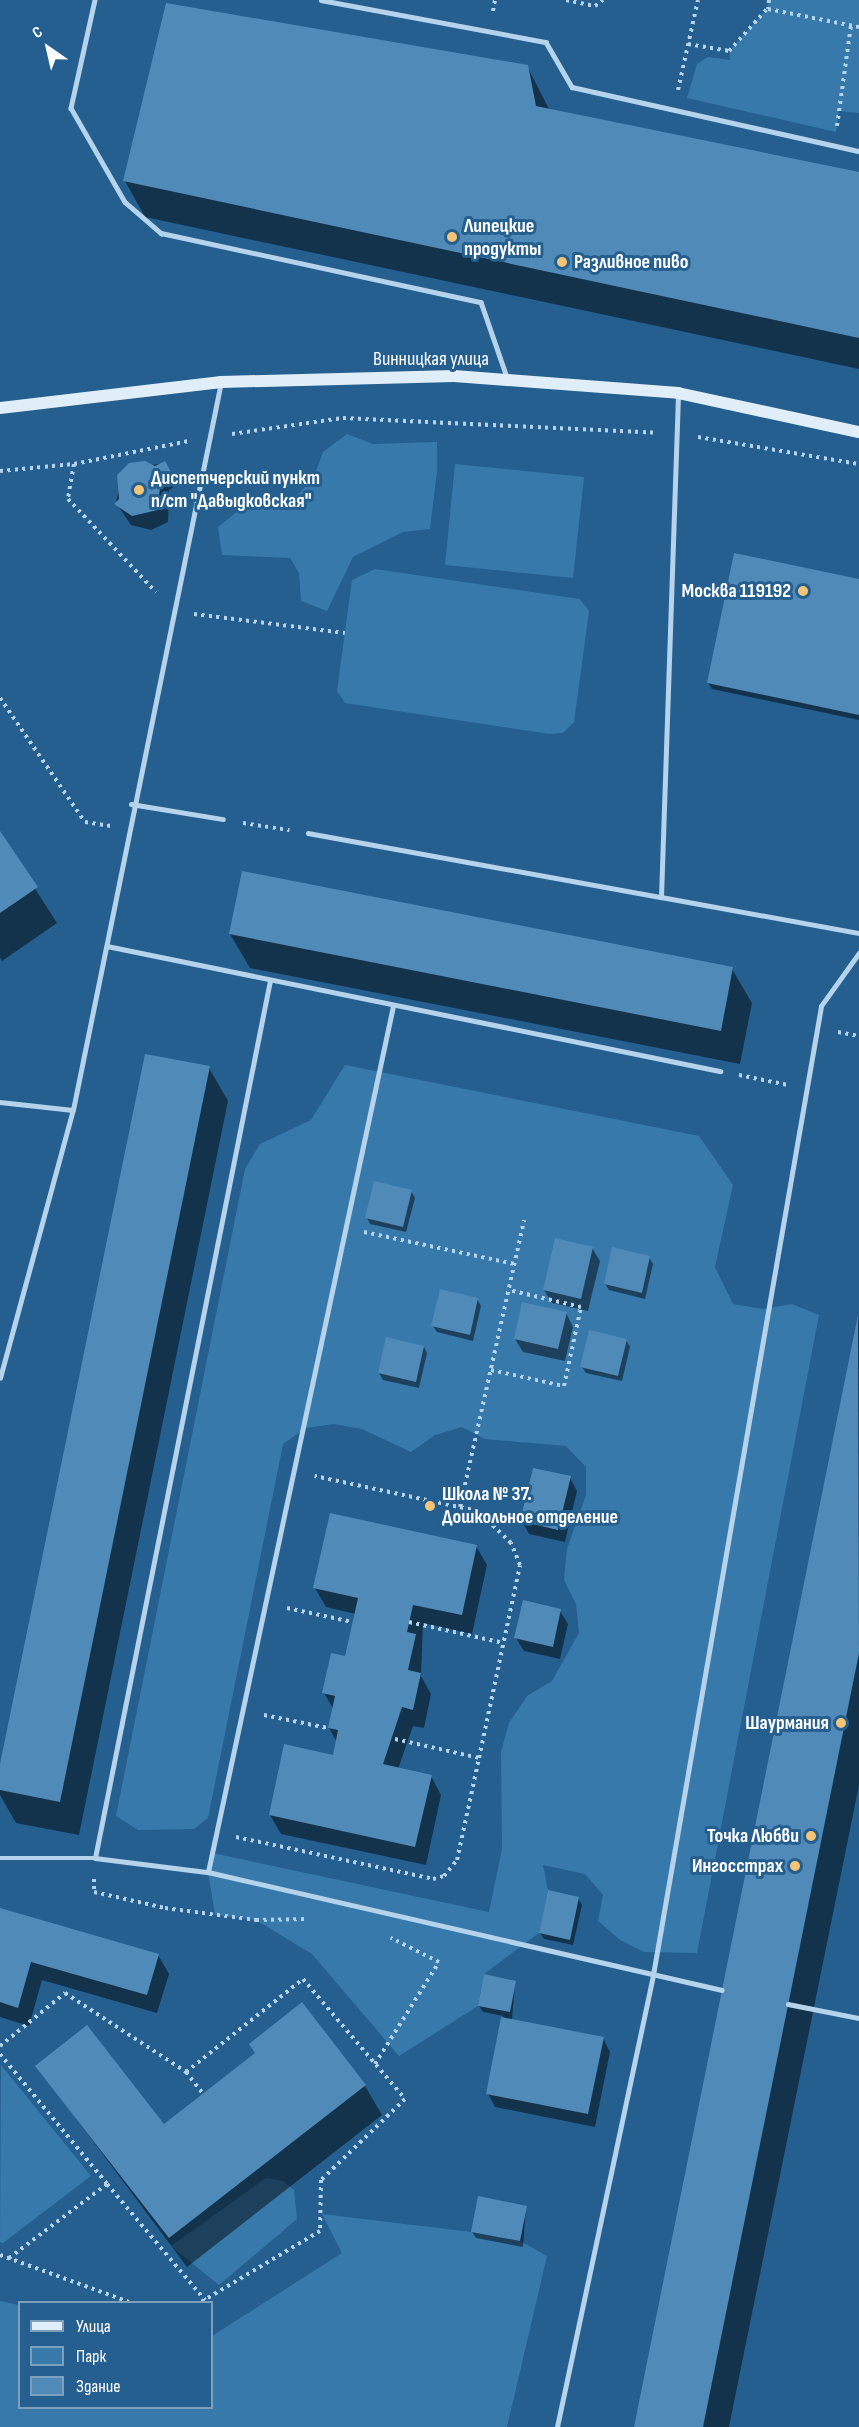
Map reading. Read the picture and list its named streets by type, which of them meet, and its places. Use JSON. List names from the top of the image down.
{
  "streets": {
    "street": ["Винницкая улица"]
  },
  "places": [
    "Липецкие продукты",
    "Разливное пиво",
    "Диспетчерский пункт п/ст \"Давыдковская\"",
    "Москва 119192",
    "Школа № 37. Дошкольное отделение",
    "Шаурмания",
    "Точка Любви",
    "Ингосстрах"
  ],
  "legend": ["Улица", "Парк", "Здание"],
  "north": "top left"
}
